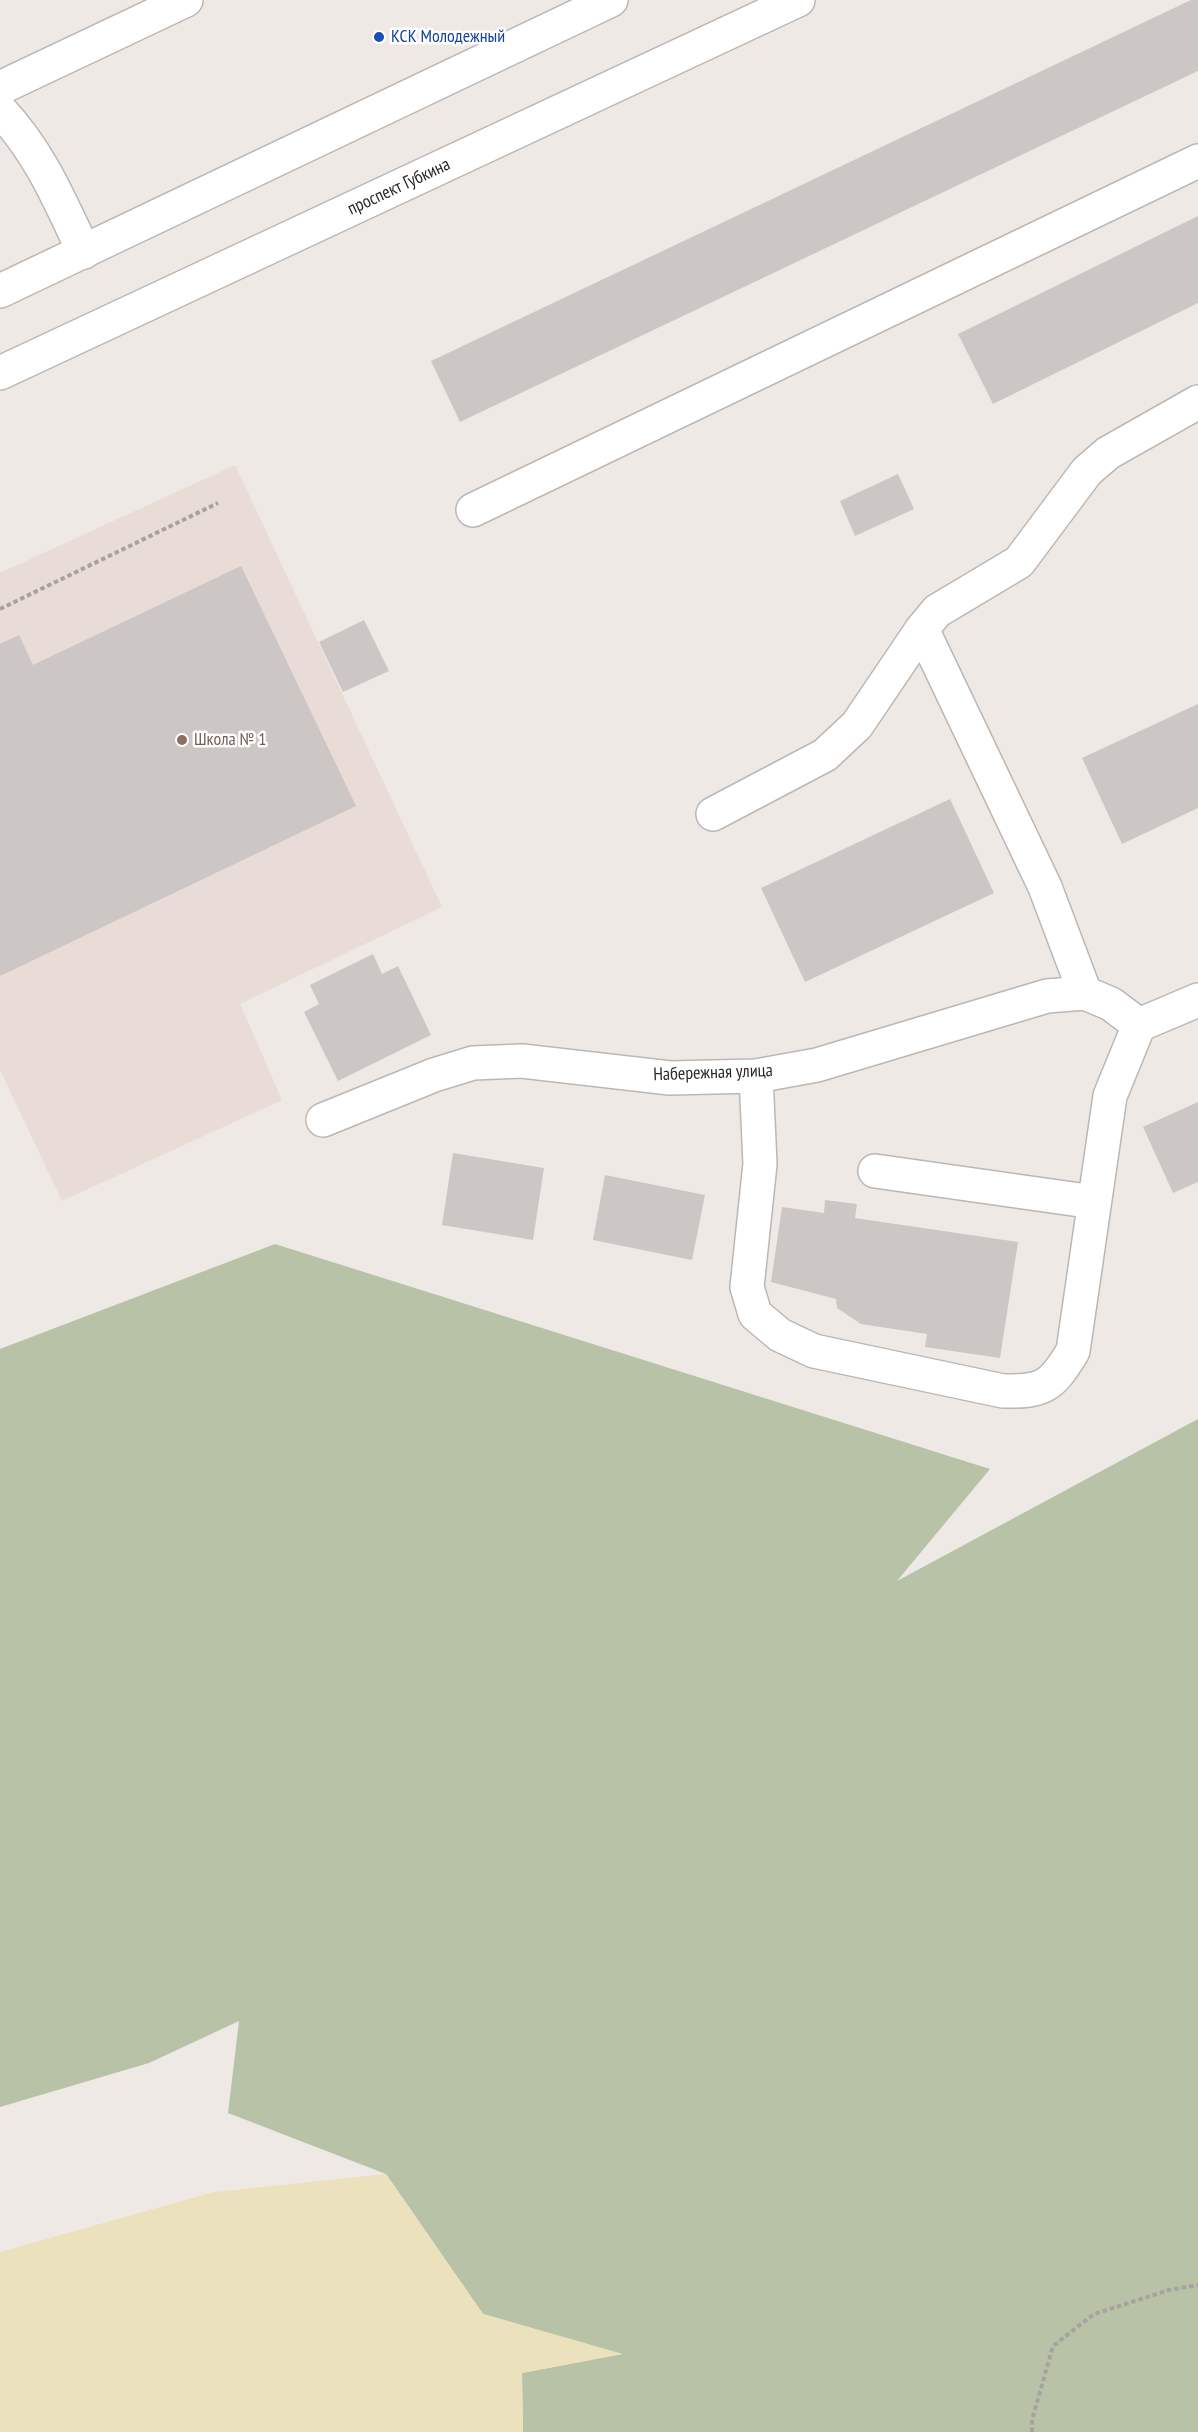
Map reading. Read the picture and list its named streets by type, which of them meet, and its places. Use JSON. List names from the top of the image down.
{
  "streets": {
    "main road": ["проспект Губкина", "Набережная улица"]
  },
  "places": ["КСК Молодежный", "Школа № 1"]
}
